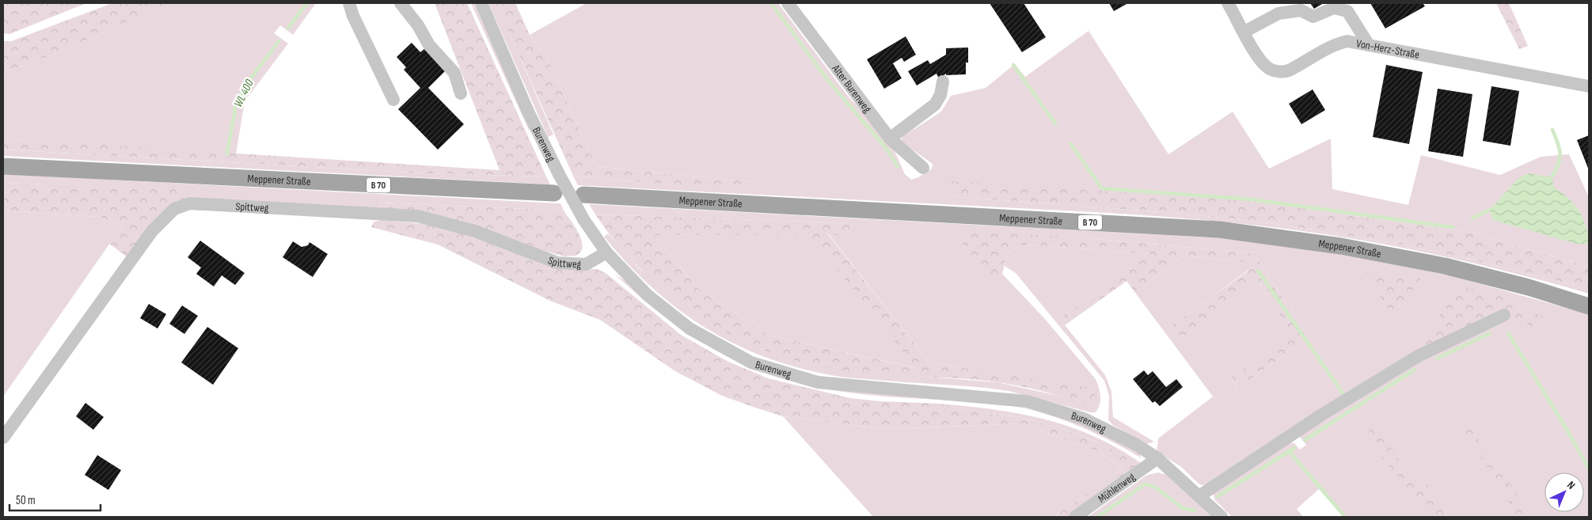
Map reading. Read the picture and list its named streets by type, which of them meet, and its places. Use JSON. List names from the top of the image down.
{
  "streets": {
    "main road": ["Meppener Straße", "B 70"],
    "street": [
      "Von-Herz-Straße",
      "Alter Burenweg",
      "Burenweg",
      "Spittweg",
      "Mühlenweg"
    ]
  },
  "crossings": [
    ["Burenweg", "Spittweg"],
    ["Burenweg", "Mühlenweg"]
  ],
  "water": ["WL 400"],
  "scale_bar": "50 m",
  "north": "top right"
}
